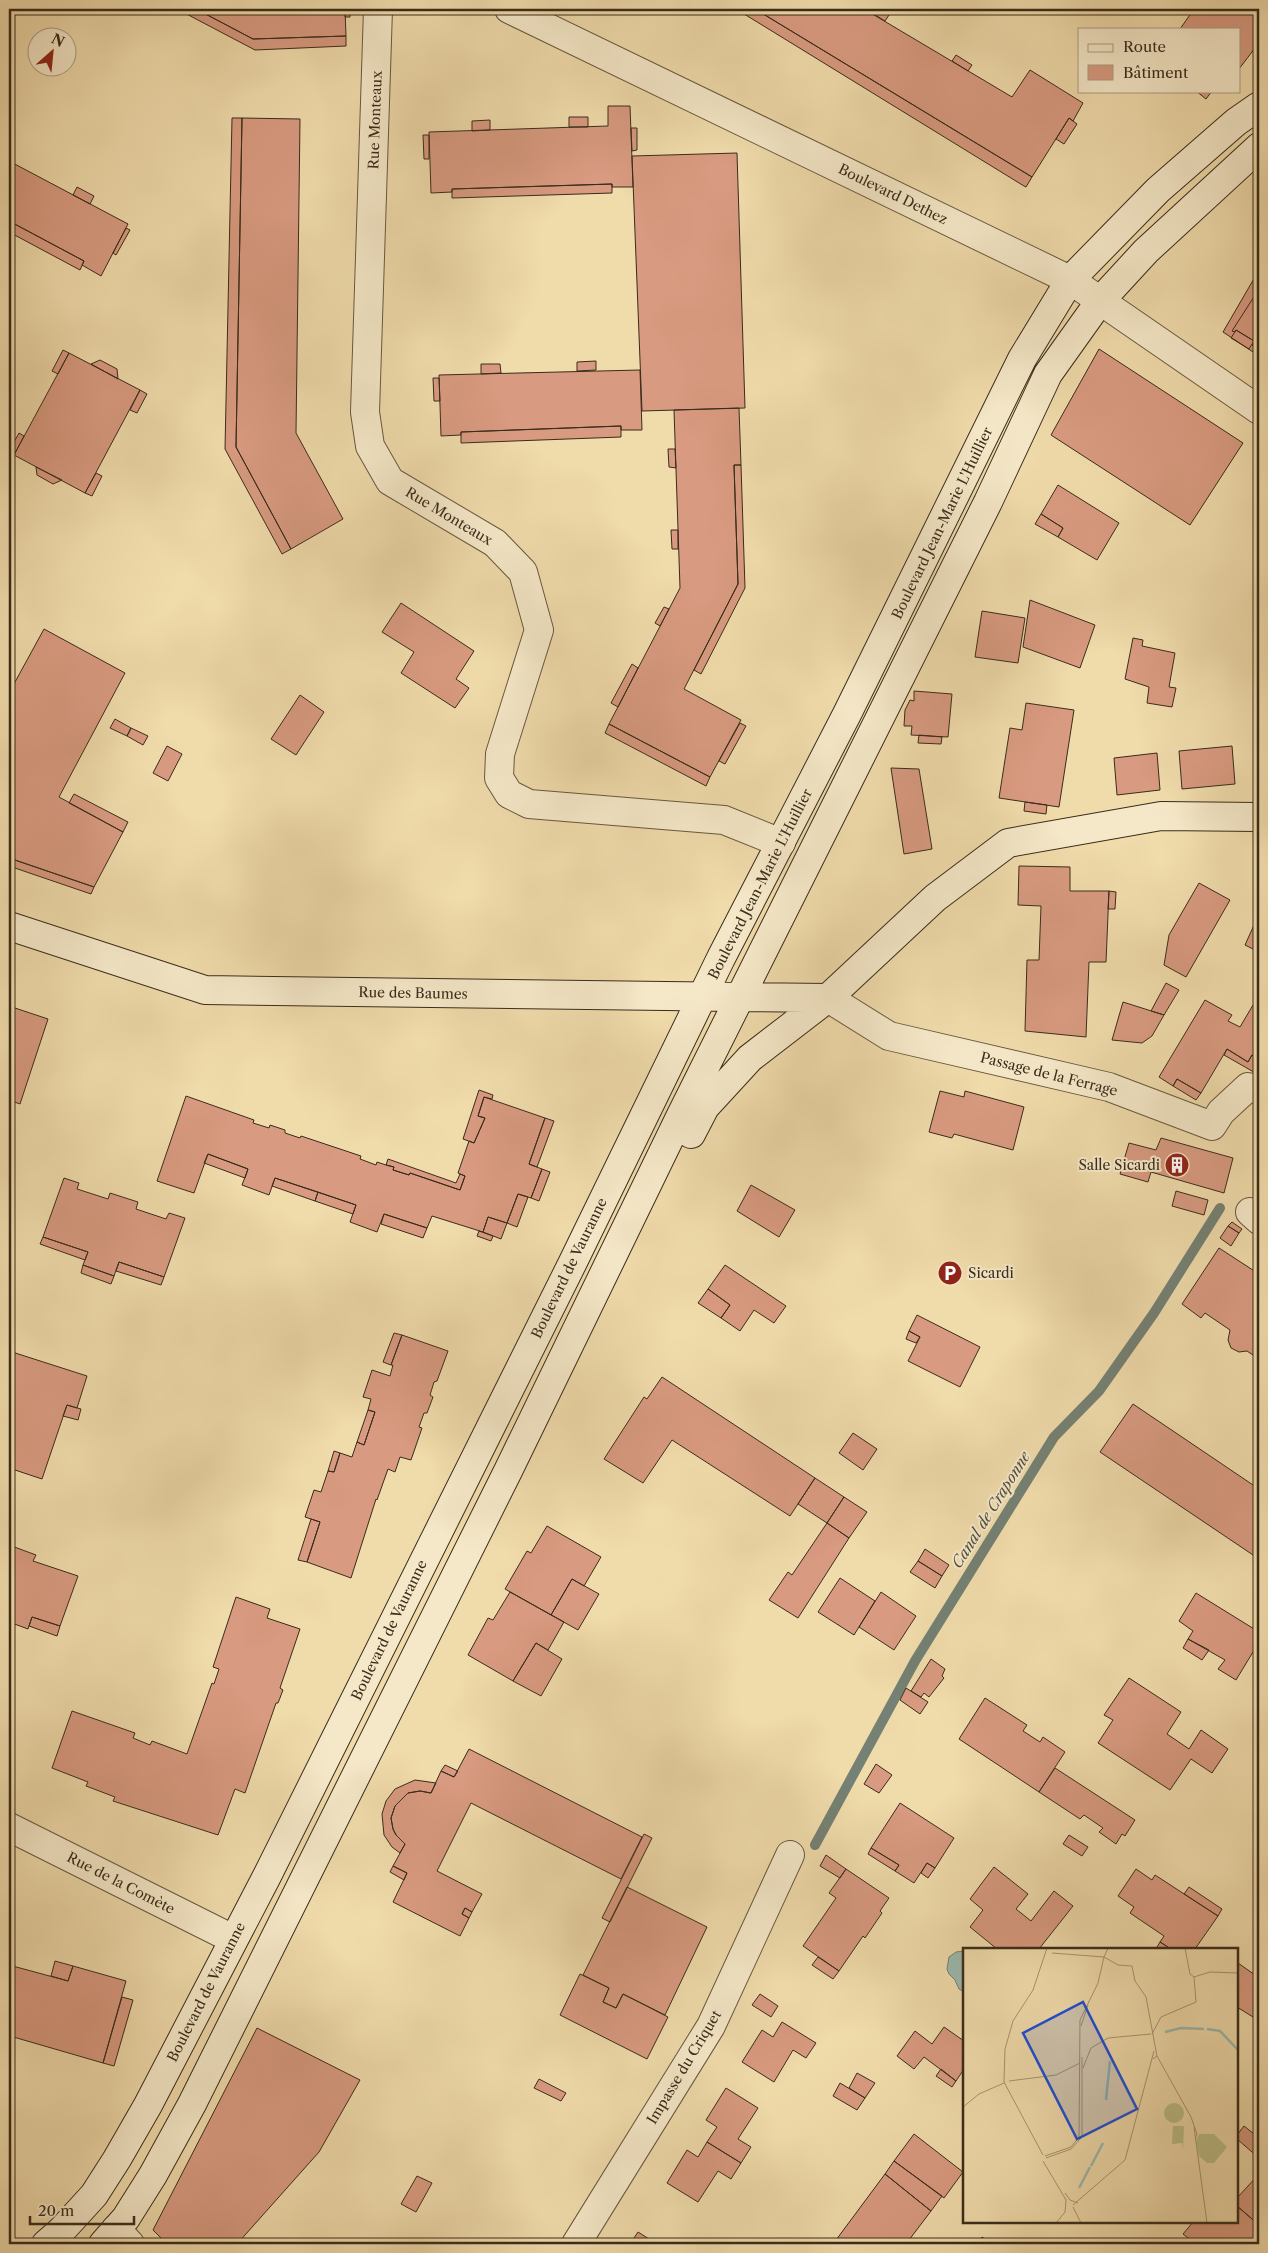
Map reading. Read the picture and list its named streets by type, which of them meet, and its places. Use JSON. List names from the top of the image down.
{
  "streets": {
    "street": [
      "Rue Monteaux",
      "Boulevard Dethez",
      "Boulevard Jean-Marie L'Huillier",
      "Rue des Baumes",
      "Passage de la Ferrage",
      "Boulevard de Vauranne",
      "Rue de la Comète",
      "Impasse du Criquet"
    ]
  },
  "crossings": [
    ["Rue Monteaux", "Boulevard Jean-Marie L'Huillier"],
    ["Boulevard Dethez", "Boulevard Jean-Marie L'Huillier"],
    ["Boulevard Jean-Marie L'Huillier", "Rue des Baumes"],
    ["Boulevard Jean-Marie L'Huillier", "Boulevard de Vauranne"],
    ["Rue des Baumes", "Passage de la Ferrage"],
    ["Rue des Baumes", "Boulevard de Vauranne"],
    ["Boulevard de Vauranne", "Rue de la Comète"]
  ],
  "water": ["Canal de Craponne"],
  "places": {
    "building": ["Salle Sicardi"],
    "parking": ["Sicardi"]
  },
  "legend": ["Route", "Bâtiment"],
  "scale_bar": "20 m",
  "north": "top right"
}
